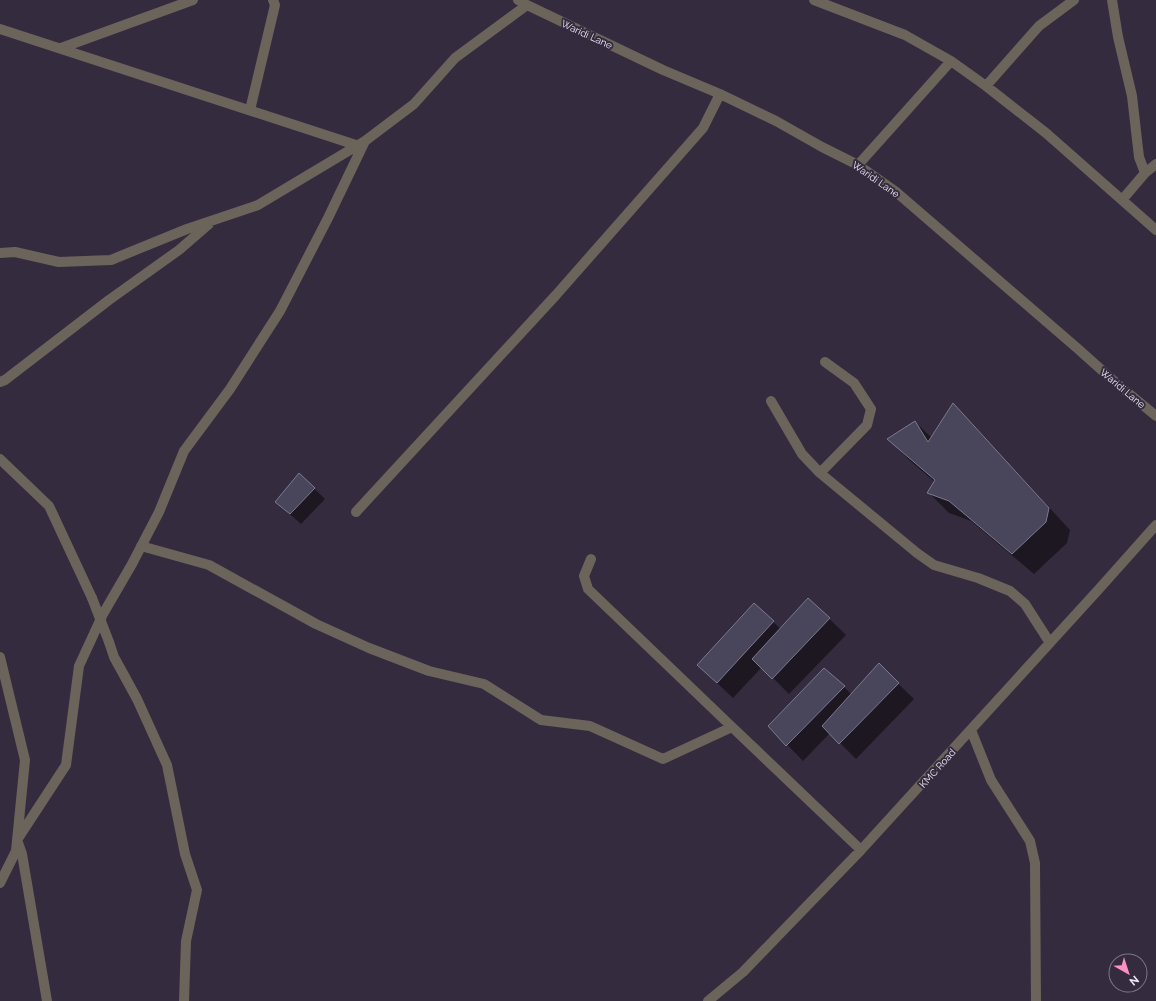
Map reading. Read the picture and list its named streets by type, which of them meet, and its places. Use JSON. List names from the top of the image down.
{
  "streets": {
    "street": ["Waridi Lane", "KMC Road"]
  },
  "north": "bottom right"
}
